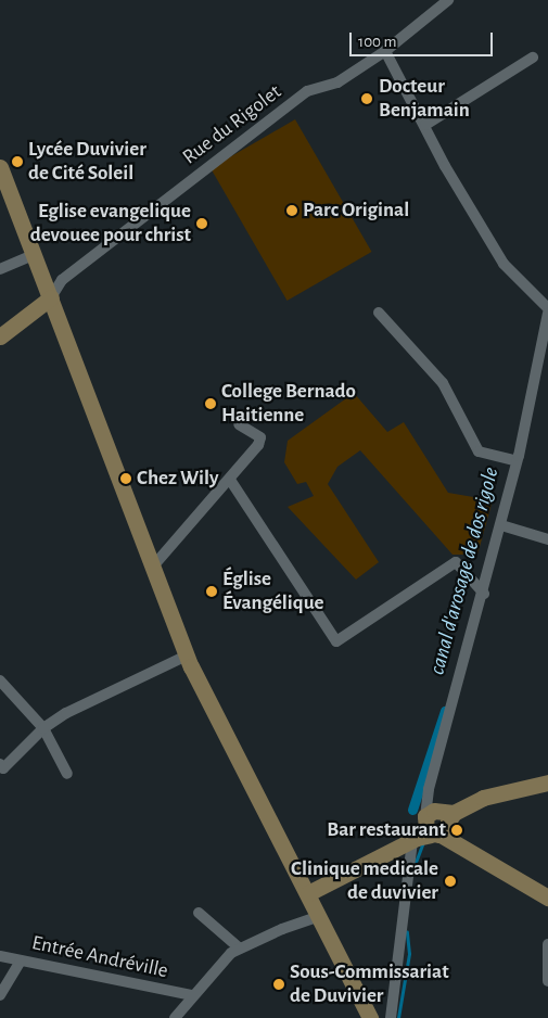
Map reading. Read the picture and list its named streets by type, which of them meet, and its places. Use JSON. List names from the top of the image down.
{
  "streets": {
    "street": ["Rue du Rigolet", "Entrée Andréville"]
  },
  "water": ["canal d'arosage de dos rigole"],
  "places": [
    "Docteur Benjamain",
    "Lycée Duvivier de Cité Soleil",
    "Parc Original",
    "Eglise evangelique devouee pour christ",
    "College Bernado Haitienne",
    "Chez Wily",
    "Église Évangélique",
    "Bar restaurant",
    "Clinique medicale de duvivier",
    "Sous-Commissariat de Duvivier"
  ],
  "scale_bar": "100 m"
}
